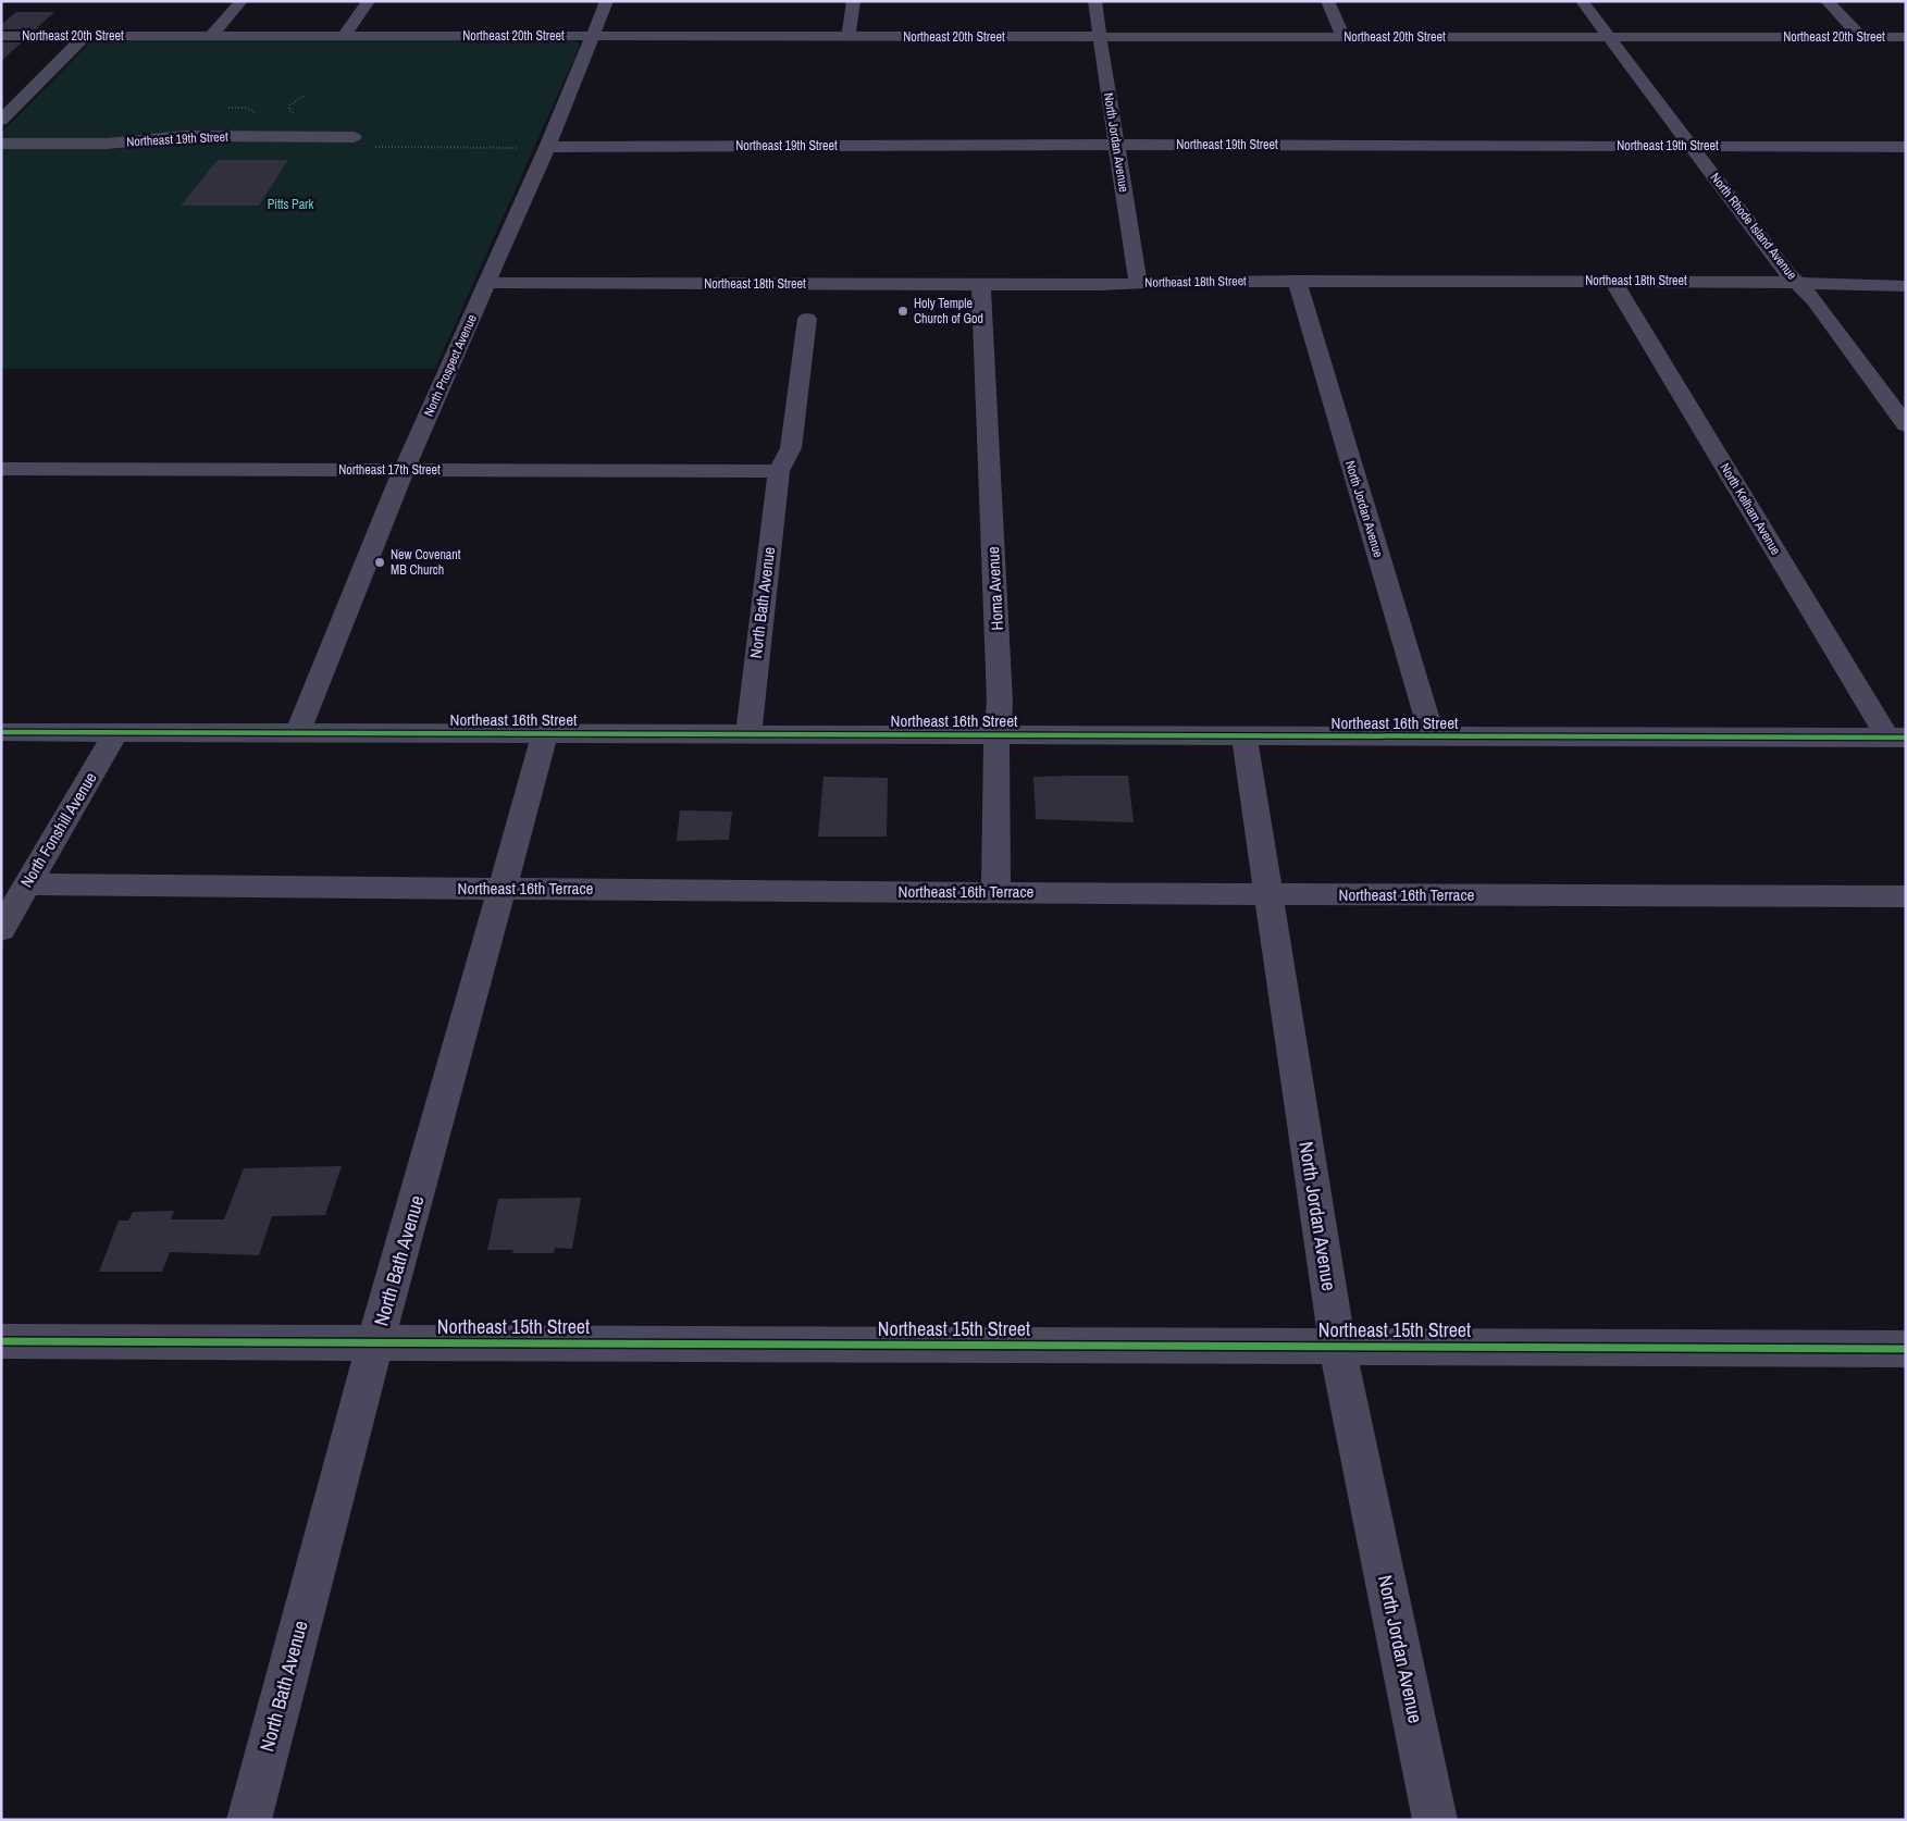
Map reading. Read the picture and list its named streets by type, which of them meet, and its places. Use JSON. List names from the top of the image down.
{
  "streets": {
    "street": [
      "Northeast 20th Street",
      "Northeast 19th Street",
      "North Jordan Avenue",
      "North Rhode Island Avenue",
      "Northeast 18th Street",
      "North Prospect Avenue",
      "Northeast 17th Street",
      "North Kelham Avenue",
      "Homa Avenue",
      "North Bath Avenue",
      "Northeast 16th Street",
      "North Fonshill Avenue",
      "Northeast 16th Terrace",
      "Northeast 15th Street"
    ]
  },
  "crossings": [
    ["Northeast 20th Street", "North Jordan Avenue"],
    ["Northeast 20th Street", "North Rhode Island Avenue"],
    ["Northeast 20th Street", "North Prospect Avenue"],
    ["Northeast 19th Street", "North Jordan Avenue"],
    ["Northeast 19th Street", "North Rhode Island Avenue"],
    ["Northeast 19th Street", "North Prospect Avenue"],
    ["North Jordan Avenue", "Northeast 18th Street"],
    ["North Jordan Avenue", "Northeast 16th Street"],
    ["North Jordan Avenue", "Northeast 16th Terrace"],
    ["North Jordan Avenue", "Northeast 15th Street"],
    ["North Rhode Island Avenue", "Northeast 18th Street"],
    ["Northeast 18th Street", "North Prospect Avenue"],
    ["Northeast 18th Street", "North Kelham Avenue"],
    ["Northeast 18th Street", "Homa Avenue"],
    ["North Prospect Avenue", "Northeast 17th Street"],
    ["North Prospect Avenue", "Northeast 16th Street"],
    ["Northeast 17th Street", "North Bath Avenue"],
    ["North Kelham Avenue", "Northeast 16th Street"],
    ["Homa Avenue", "Northeast 16th Street"],
    ["Homa Avenue", "Northeast 16th Terrace"],
    ["North Bath Avenue", "Northeast 16th Street"],
    ["North Bath Avenue", "Northeast 16th Terrace"],
    ["North Bath Avenue", "Northeast 15th Street"],
    ["Northeast 16th Street", "North Fonshill Avenue"],
    ["North Fonshill Avenue", "Northeast 16th Terrace"]
  ],
  "parks": ["Pitts Park"],
  "places": ["Holy Temple Church of God", "New Covenant MB Church"]
}
